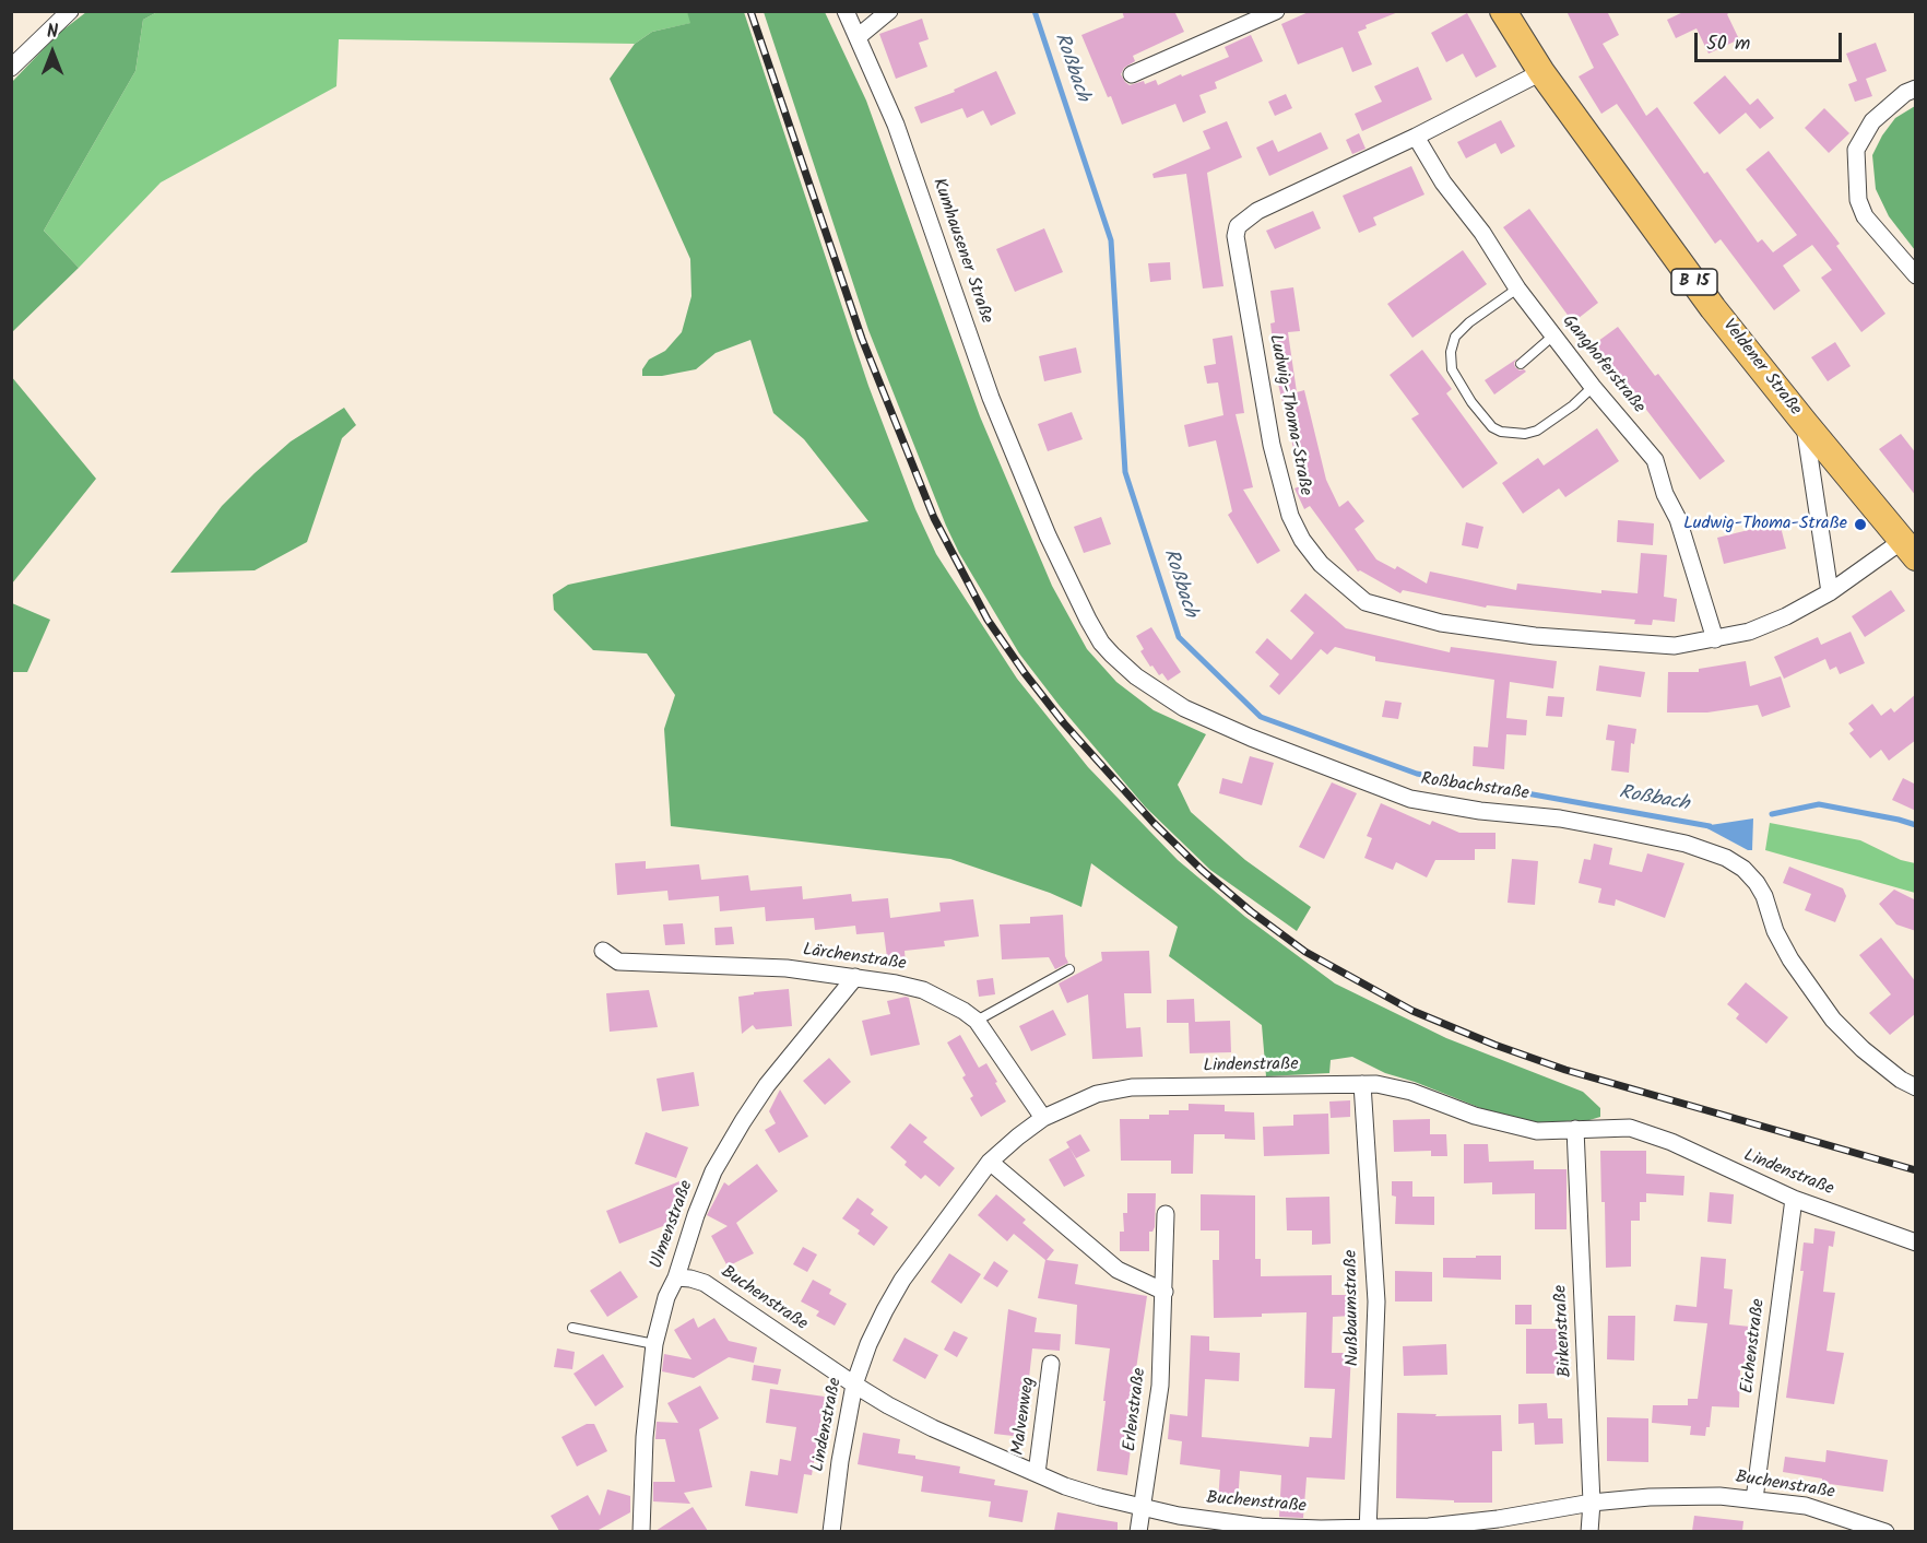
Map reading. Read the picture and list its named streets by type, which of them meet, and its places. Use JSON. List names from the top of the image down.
{
  "streets": {
    "main road": ["B 15", "Veldener Straße"],
    "street": [
      "Kumhausener Straße",
      "Ganghoferstraße",
      "Ludwig-Thoma-Straße",
      "Roßbachstraße",
      "Lärchenstraße",
      "Lindenstraße",
      "Ulmenstraße",
      "Buchenstraße",
      "Nußbaumstraße",
      "Birkenstraße",
      "Eichenstraße",
      "Erlenstraße",
      "Malvenweg"
    ]
  },
  "crossings": [
    ["Kumhausener Straße", "Roßbachstraße"],
    ["Ganghoferstraße", "Ludwig-Thoma-Straße"],
    ["Veldener Straße", "Ludwig-Thoma-Straße"],
    ["Lärchenstraße", "Lindenstraße"],
    ["Lärchenstraße", "Ulmenstraße"],
    ["Lindenstraße", "Buchenstraße"],
    ["Lindenstraße", "Nußbaumstraße"],
    ["Lindenstraße", "Birkenstraße"],
    ["Lindenstraße", "Eichenstraße"],
    ["Ulmenstraße", "Buchenstraße"],
    ["Buchenstraße", "Nußbaumstraße"],
    ["Buchenstraße", "Birkenstraße"],
    ["Buchenstraße", "Eichenstraße"],
    ["Buchenstraße", "Erlenstraße"],
    ["Buchenstraße", "Malvenweg"]
  ],
  "water": ["Roßbach"],
  "places": ["Ludwig-Thoma-Straße"],
  "scale_bar": "50 m",
  "north": "top"
}
